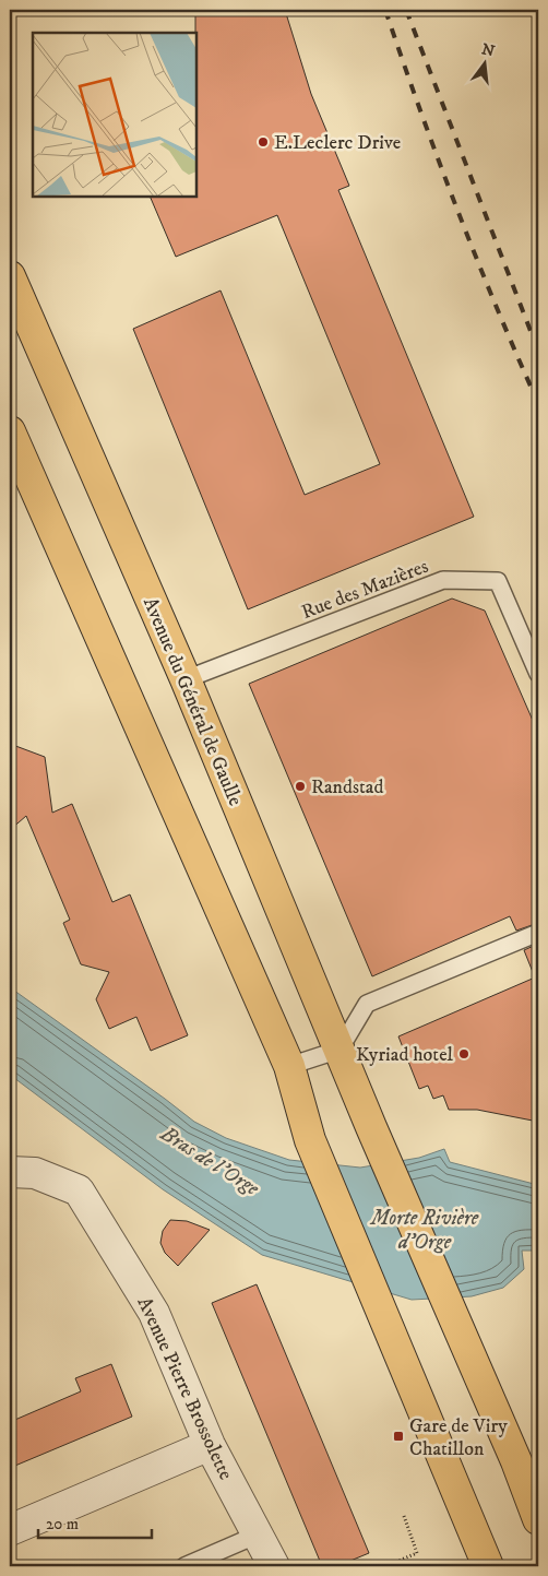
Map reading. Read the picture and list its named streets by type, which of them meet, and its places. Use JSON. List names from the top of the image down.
{
  "streets": {
    "main road": ["Avenue du Général de Gaulle"],
    "street": ["Avenue Pierre Brossolette"],
    "lane": ["Rue des Mazières"]
  },
  "crossings": [
    ["Rue des Mazières", "Avenue du Général de Gaulle"]
  ],
  "water": ["Bras de l'Orge", "Morte Rivière d'Orge"],
  "places": {
    "other": ["E.Leclerc Drive", "Randstad", "Kyriad hotel"],
    "transit": ["Gare de Viry Chatillon"]
  },
  "scale_bar": "20 m",
  "north": "top"
}
